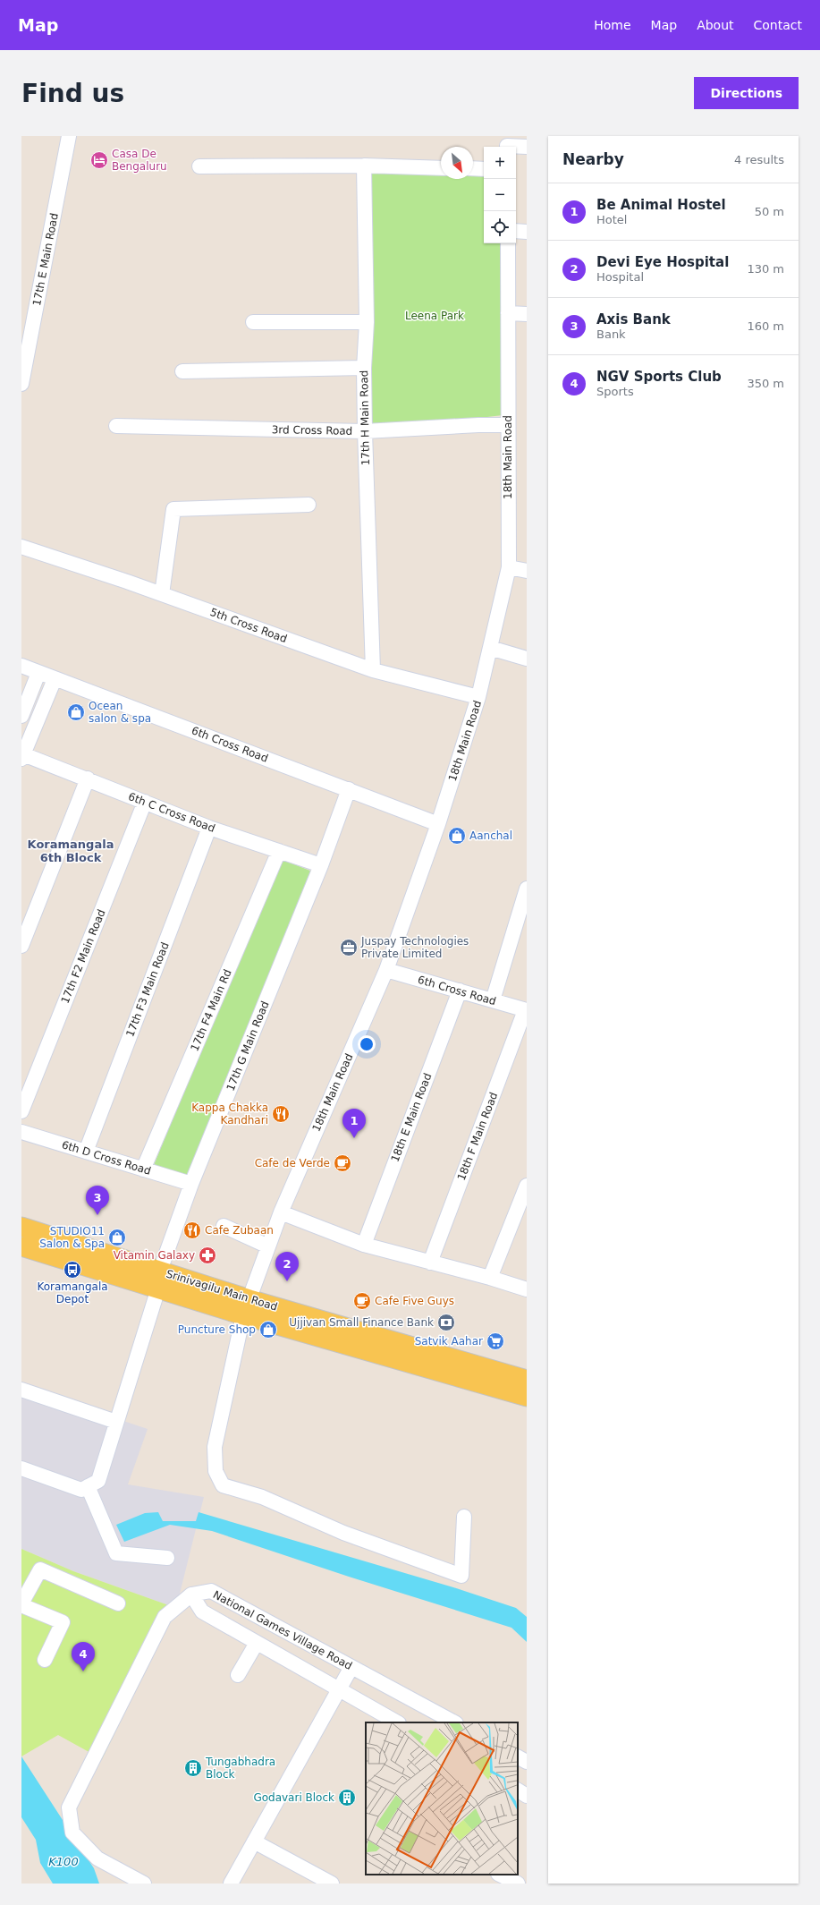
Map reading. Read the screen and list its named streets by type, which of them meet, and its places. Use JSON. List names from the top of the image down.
{
  "streets": {
    "main road": ["Srinivagilu Main Road"],
    "street": [
      "17th E Main Road",
      "17th H Main Road",
      "3rd Cross Road",
      "18th Main Road",
      "5th Cross Road",
      "6th Cross Road",
      "6th C Cross Road",
      "17th F2 Main Road",
      "17th F3 Main Road",
      "17th F4 Main Rd",
      "17th G Main Road",
      "18th E Main Road",
      "18th F Main Road",
      "6th D Cross Road",
      "National Games Village Road"
    ]
  },
  "crossings": [
    ["17th H Main Road", "3rd Cross Road"],
    ["17th H Main Road", "5th Cross Road"],
    ["3rd Cross Road", "18th Main Road"],
    ["18th Main Road", "5th Cross Road"],
    ["18th Main Road", "6th Cross Road"],
    ["18th Main Road", "Srinivagilu Main Road"],
    ["6th Cross Road", "17th G Main Road"],
    ["6th Cross Road", "18th E Main Road"],
    ["6th Cross Road", "18th F Main Road"],
    ["6th C Cross Road", "17th F2 Main Road"],
    ["6th C Cross Road", "17th F3 Main Road"],
    ["6th C Cross Road", "17th F4 Main Rd"],
    ["6th C Cross Road", "17th G Main Road"],
    ["17th F3 Main Road", "6th D Cross Road"],
    ["17th F4 Main Rd", "6th D Cross Road"],
    ["17th G Main Road", "6th D Cross Road"],
    ["17th G Main Road", "Srinivagilu Main Road"]
  ],
  "districts": ["Koramangala 6th Block"],
  "water": ["K100"],
  "parks": ["Leena Park"],
  "places": {
    "hotel": ["Casa De Bengaluru"],
    "shop": [
      "Ocean salon & spa",
      "Aanchal",
      "STUDIO11 Salon & Spa",
      "Puncture Shop"
    ],
    "office": ["Juspay Technologies Private Limited"],
    "restaurant": ["Kappa Chakka Kandhari", "Cafe Zubaan"],
    "cafe": ["Cafe de Verde", "Cafe Five Guys"],
    "pharmacy": ["Vitamin Galaxy"],
    "bus stop": ["Koramangala Depot"],
    "bank": ["Ujjivan Small Finance Bank"],
    "supermarket": ["Satvik Aahar"],
    "building": ["Tungabhadra Block", "Godavari Block"]
  },
  "north": "bottom right",
  "page": {
    "header": "Map",
    "nav": [
      "Home",
      "Map",
      "About",
      "Contact"
    ],
    "buttons": "Directions",
    "title": "Find us",
    "heading": ["Nearby", "4 results"],
    "map_buttons": ["+", "−"],
    "list": [
      {
        "mark": "1",
        "name": "Be Animal Hostel",
        "note": "Hotel",
        "value": "50 m"
      },
      {
        "mark": "2",
        "name": "Devi Eye Hospital",
        "note": "Hospital",
        "value": "130 m"
      },
      {
        "mark": "3",
        "name": "Axis Bank",
        "note": "Bank",
        "value": "160 m"
      },
      {
        "mark": "4",
        "name": "NGV Sports Club",
        "note": "Sports",
        "value": "350 m"
      }
    ],
    "pins": [
      "1",
      "3",
      "2",
      "4"
    ]
  }
}
